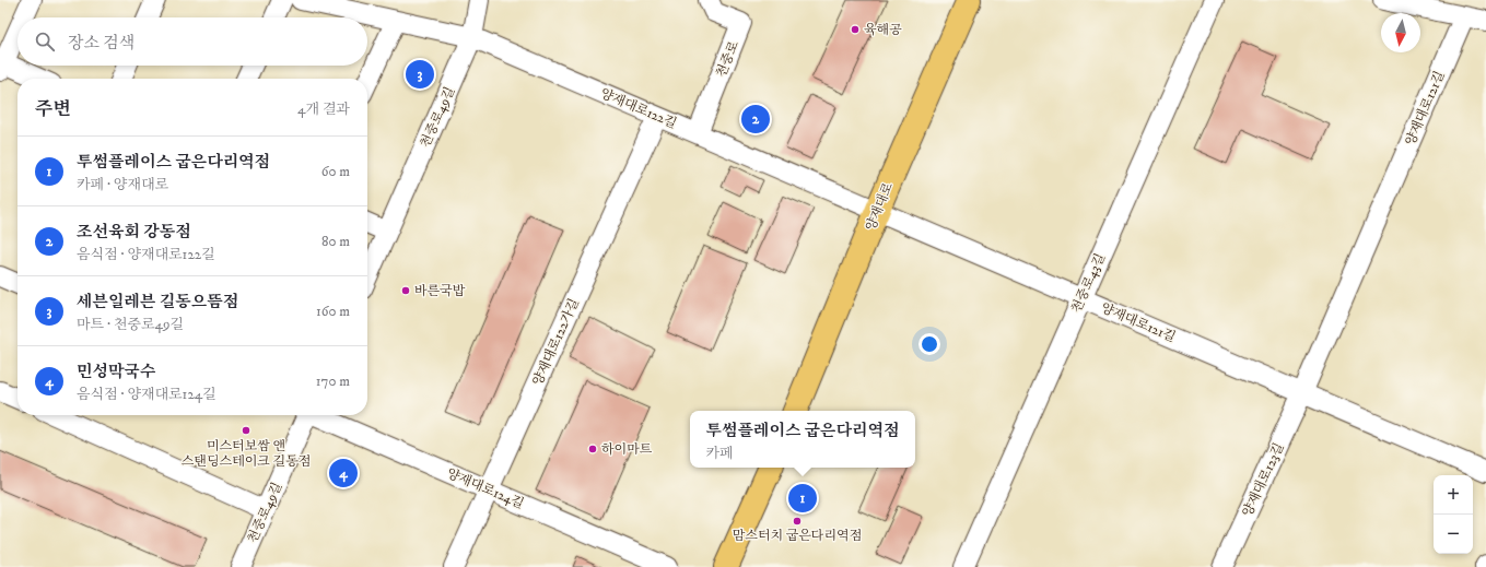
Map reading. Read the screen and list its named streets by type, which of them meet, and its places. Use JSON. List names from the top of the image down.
{
  "streets": {
    "main road": ["양재대로"],
    "street": [
      "천중로",
      "양재대로122길",
      "양재대로121길",
      "천중로49길",
      "천중로43길",
      "양재대로122가길",
      "양재대로123길",
      "양재대로124길"
    ]
  },
  "crossings": [
    ["천중로", "양재대로122길"],
    ["양재대로122길", "양재대로121길"],
    ["양재대로122길", "천중로49길"],
    ["양재대로122길", "양재대로"],
    ["양재대로122길", "양재대로122가길"],
    ["양재대로121길", "양재대로"],
    ["양재대로121길", "천중로43길"],
    ["양재대로121길", "양재대로123길"],
    ["양재대로122가길", "양재대로124길"]
  ],
  "places": [
    "육해공",
    "바른국밥",
    "미스터보쌈 앤 스탠딩스테이크 길동점",
    "하이마트",
    "맘스터치 굽은다리역점"
  ],
  "north": "bottom",
  "page": {
    "search": "장소 검색",
    "pins": [
      "3",
      "2",
      "4",
      "1"
    ],
    "heading": ["주변", "4개 결과"],
    "list": [
      {
        "mark": "1",
        "name": "투썸플레이스 굽은다리역점",
        "note": "카페 · 양재대로",
        "value": "60 m"
      },
      {
        "mark": "2",
        "name": "조선육회 강동점",
        "note": "음식점 · 양재대로122길",
        "value": "80 m"
      },
      {
        "mark": "3",
        "name": "세븐일레븐 길동으뜸점",
        "note": "마트 · 천중로49길",
        "value": "160 m"
      },
      {
        "mark": "4",
        "name": "민성막국수",
        "note": "음식점 · 양재대로124길",
        "value": "170 m"
      }
    ],
    "popup": ["투썸플레이스 굽은다리역점", "카페"],
    "map_buttons": ["+", "−"]
  }
}
